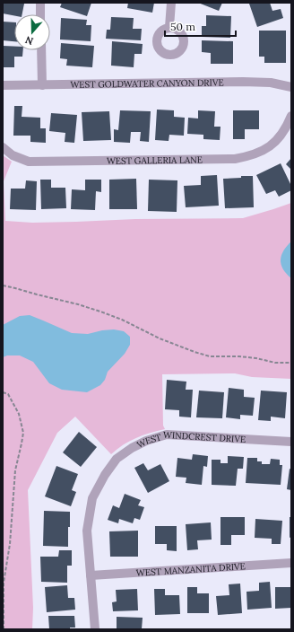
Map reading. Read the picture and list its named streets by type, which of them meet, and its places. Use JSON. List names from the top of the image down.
{
  "streets": {
    "street": [
      "WEST GOLDWATER CANYON DRIVE",
      "WEST GALLERIA LANE",
      "WEST WINDCREST DRIVE",
      "WEST MANZANITA DRIVE"
    ]
  },
  "crossings": [
    ["WEST WINDCREST DRIVE", "WEST MANZANITA DRIVE"]
  ],
  "scale_bar": "50 m",
  "north": "bottom"
}
